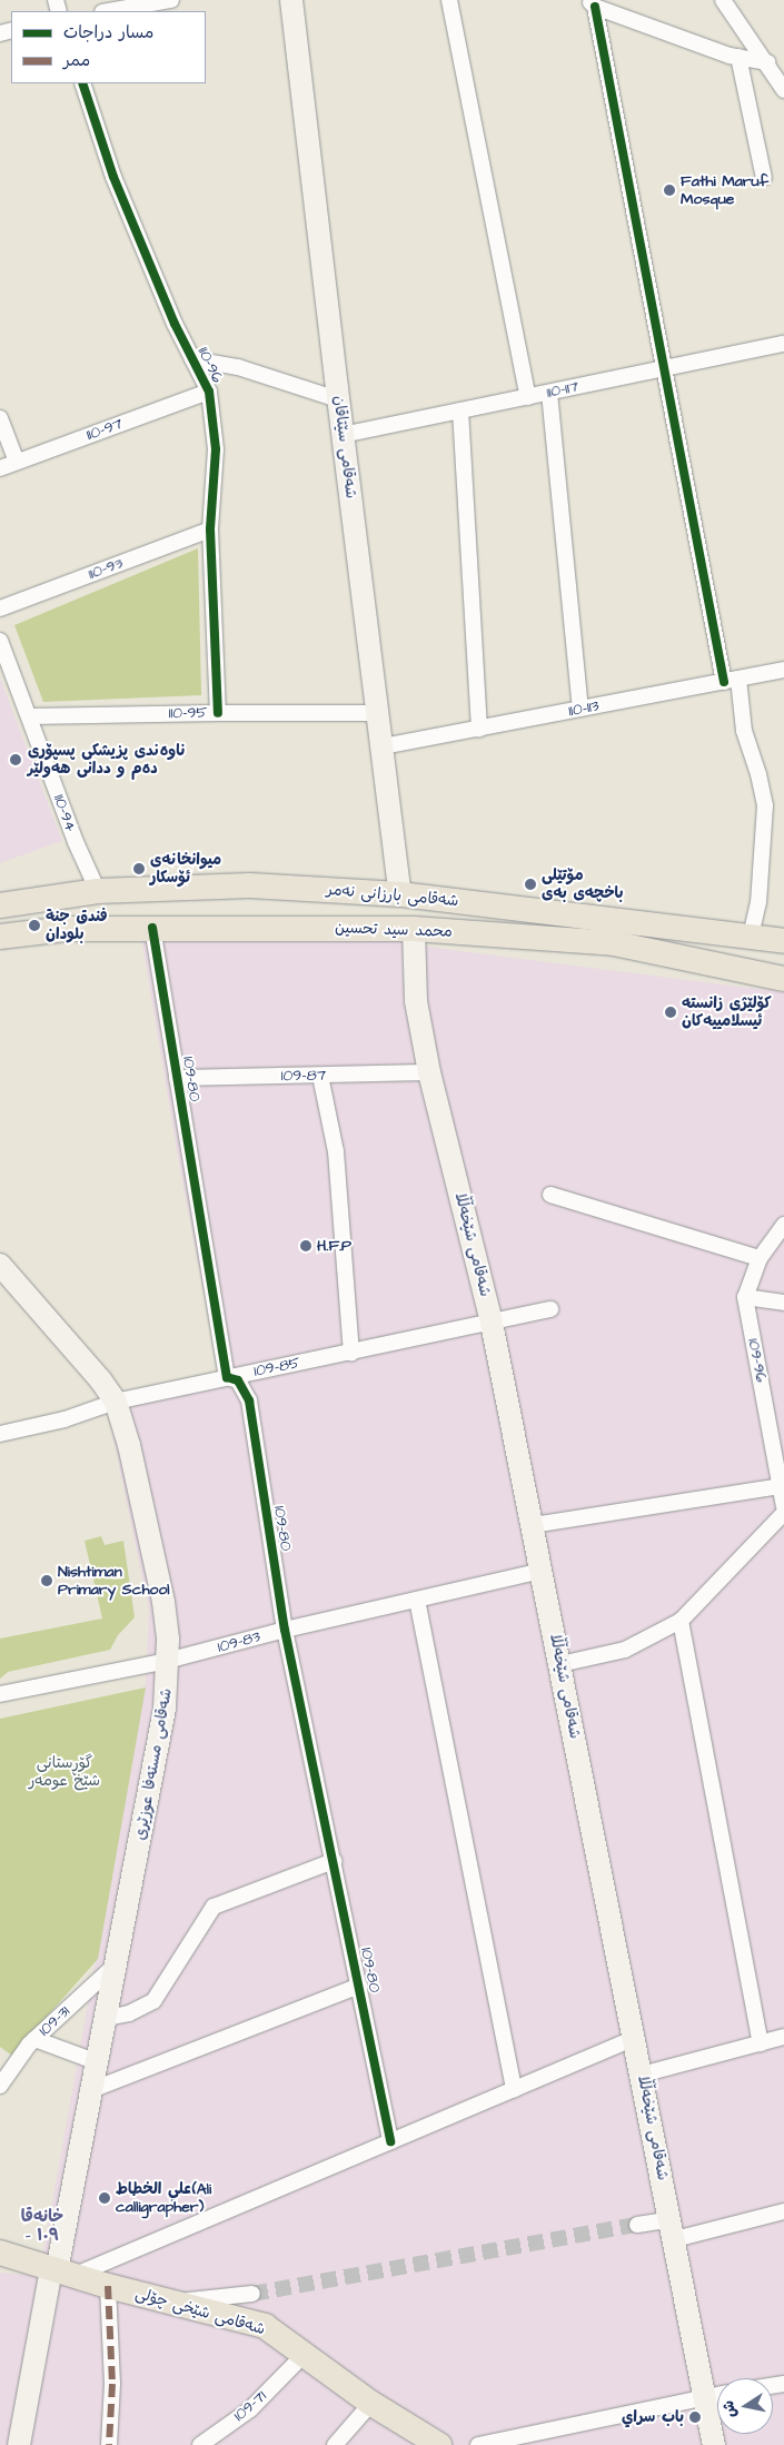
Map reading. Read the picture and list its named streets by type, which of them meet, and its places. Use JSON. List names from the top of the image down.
{
  "streets": {
    "main road": [
      "شەقامی سێتاقان",
      "شەقامی بارزانی نەمر",
      "محمد سید تحسین",
      "شەقامی شێخەڵڵا",
      "شەقامی مستەفا عوزێری",
      "شەقامی شێخی چۆلی"
    ],
    "street": [
      "110-96",
      "110-117",
      "110-97",
      "110-93",
      "110-113",
      "110-95",
      "110-94",
      "109-87",
      "109-80",
      "109-96",
      "109-85",
      "109-83",
      "109-31",
      "109-71"
    ]
  },
  "crossings": [
    ["110-96", "110-97"],
    ["110-96", "110-93"],
    ["110-96", "110-95"],
    ["110-117", "شەقامی سێتاقان"],
    ["شەقامی سێتاقان", "110-113"],
    ["شەقامی سێتاقان", "110-95"],
    ["شەقامی سێتاقان", "شەقامی بارزانی نەمر"],
    ["110-95", "110-94"],
    ["110-94", "شەقامی بارزانی نەمر"],
    ["محمد سید تحسین", "109-80"],
    ["محمد سید تحسین", "شەقامی شێخەڵڵا"],
    ["109-87", "109-80"],
    ["109-87", "شەقامی شێخەڵڵا"],
    ["109-80", "109-85"],
    ["109-80", "109-83"],
    ["شەقامی شێخەڵڵا", "109-85"],
    ["شەقامی شێخەڵڵا", "109-83"],
    ["109-85", "شەقامی مستەفا عوزێری"],
    ["109-83", "شەقامی مستەفا عوزێری"],
    ["شەقامی مستەفا عوزێری", "109-31"],
    ["شەقامی مستەفا عوزێری", "شەقامی شێخی چۆلی"]
  ],
  "districts": ["خانەقا - ١٠٩"],
  "parks": ["گۆڕستانی شێخ عومەر"],
  "places": [
    "Fathi Maruf Mosque",
    "ناوەندی پزیشکی پسپۆڕی دەم و ددانی هەولێر",
    "میوانخانەی ئۆسکار",
    "مۆتێلی باخچەی بەی",
    "فندق جنة بلودان",
    "کۆلێژی زانستە ئیسلامییەکان",
    "H.F.P",
    "Nishtiman Primary School",
    "علي الخطاط(Ali calligrapher)",
    "باب سراي"
  ],
  "legend": ["مسار دراجات", "ممر"],
  "north": "left"
}
